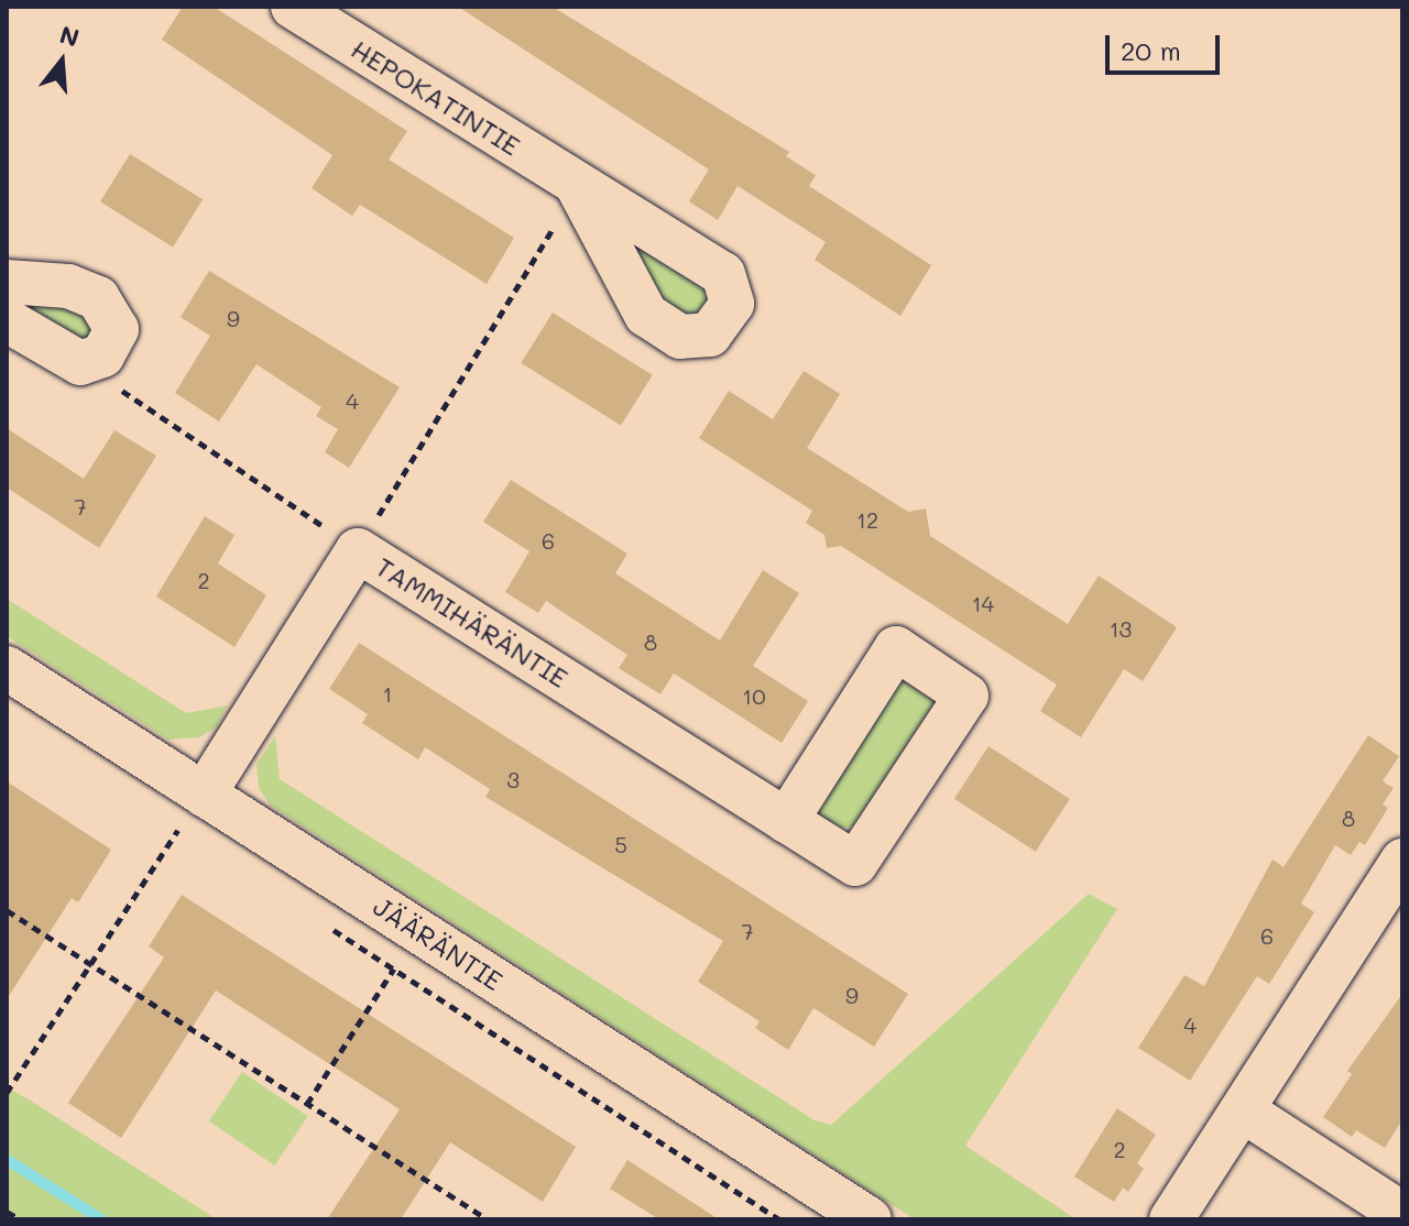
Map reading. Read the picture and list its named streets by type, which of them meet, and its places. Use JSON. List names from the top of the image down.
{
  "streets": {
    "street": ["HEPOKATINTIE", "TAMMIHÄRÄNTIE", "JÄÄRÄNTIE"]
  },
  "crossings": [
    ["TAMMIHÄRÄNTIE", "JÄÄRÄNTIE"]
  ],
  "house_numbers": [
    "9",
    "4",
    "7",
    "12",
    "6",
    "2",
    "14",
    "13",
    "8",
    "1",
    "10",
    "3",
    "8",
    "5",
    "7",
    "6",
    "9",
    "4",
    "2"
  ],
  "scale_bar": "20 m",
  "north": "top"
}
